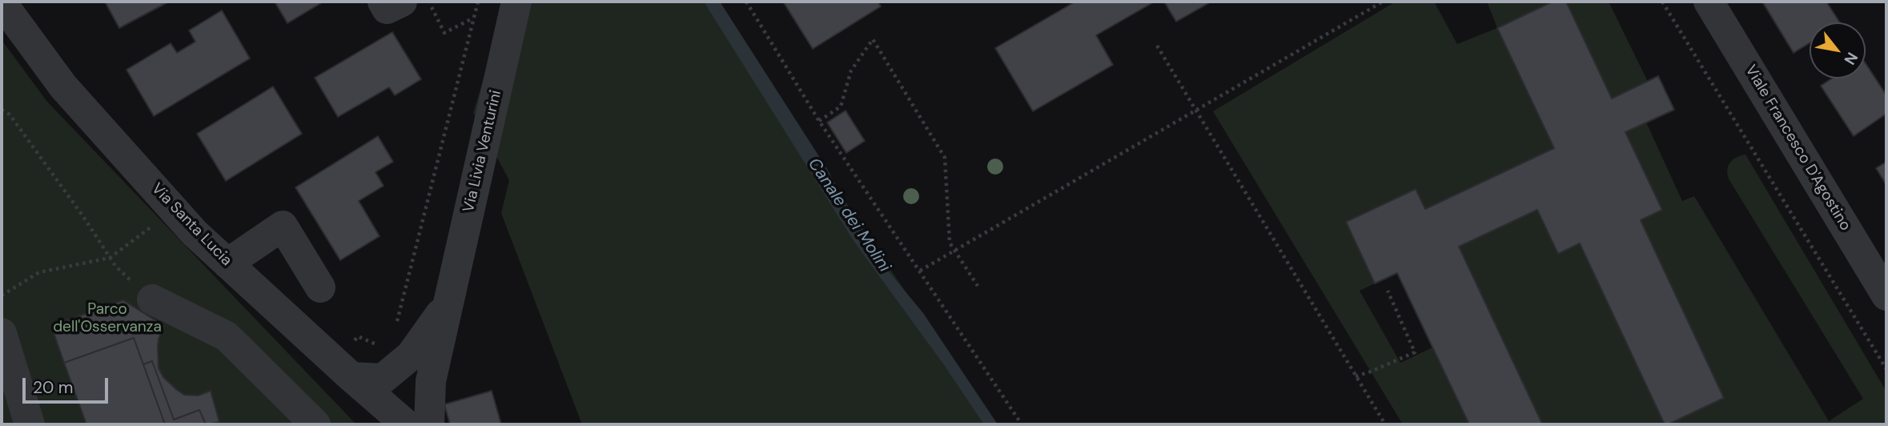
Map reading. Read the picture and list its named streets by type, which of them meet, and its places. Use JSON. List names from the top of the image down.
{
  "streets": {
    "street": ["Viale Francesco D'Agostino", "Via Livia Venturini", "Via Santa Lucia"]
  },
  "crossings": [
    ["Via Livia Venturini", "Via Santa Lucia"]
  ],
  "water": ["Canale dei Molini"],
  "parks": ["Parco dell'Osservanza"],
  "scale_bar": "20 m",
  "north": "bottom right"
}
